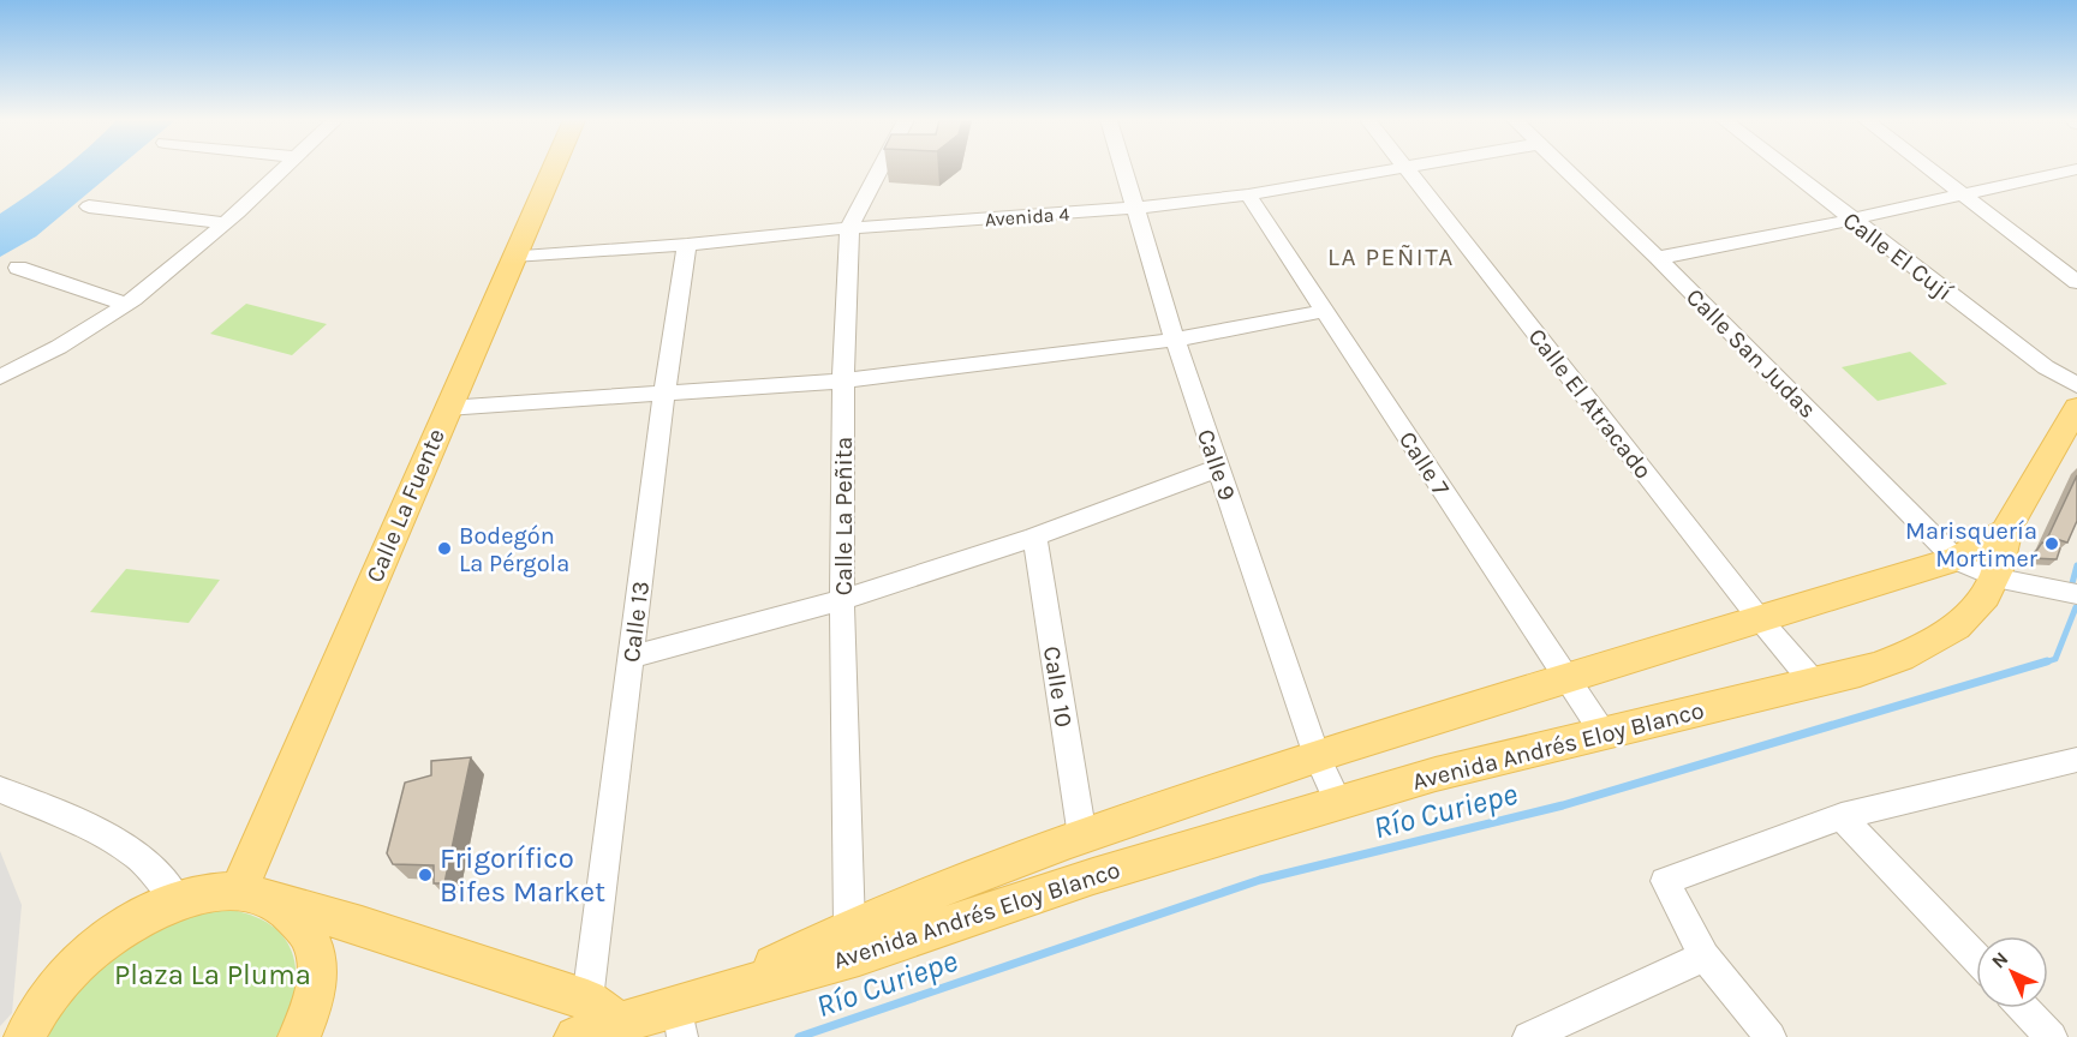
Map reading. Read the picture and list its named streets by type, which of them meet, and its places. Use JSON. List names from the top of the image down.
{
  "streets": {
    "main road": ["Calle La Fuente", "Avenida Andrés Eloy Blanco"],
    "street": [
      "Avenida 4",
      "Calle El Cují",
      "Calle San Judas",
      "Calle El Atracado",
      "Calle 7",
      "Calle 9",
      "Calle La Peñita",
      "Calle 13",
      "Calle 10"
    ]
  },
  "crossings": [
    ["Avenida 4", "Calle El Atracado"],
    ["Avenida 4", "Calle 7"],
    ["Avenida 4", "Calle 9"],
    ["Avenida 4", "Calle La Fuente"],
    ["Avenida 4", "Calle La Peñita"],
    ["Avenida 4", "Calle 13"],
    ["Calle San Judas", "Avenida Andrés Eloy Blanco"],
    ["Calle El Atracado", "Avenida Andrés Eloy Blanco"],
    ["Calle 7", "Avenida Andrés Eloy Blanco"],
    ["Calle 9", "Avenida Andrés Eloy Blanco"],
    ["Calle La Peñita", "Avenida Andrés Eloy Blanco"],
    ["Calle 13", "Avenida Andrés Eloy Blanco"],
    ["Calle 10", "Avenida Andrés Eloy Blanco"]
  ],
  "districts": ["LA PEÑITA"],
  "water": ["Río Curiepe"],
  "parks": ["Plaza La Pluma"],
  "places": ["Marisquería Mortimer", "Bodegón La Pérgola", "Frigorífico Bifes Market"],
  "north": "top left"
}
